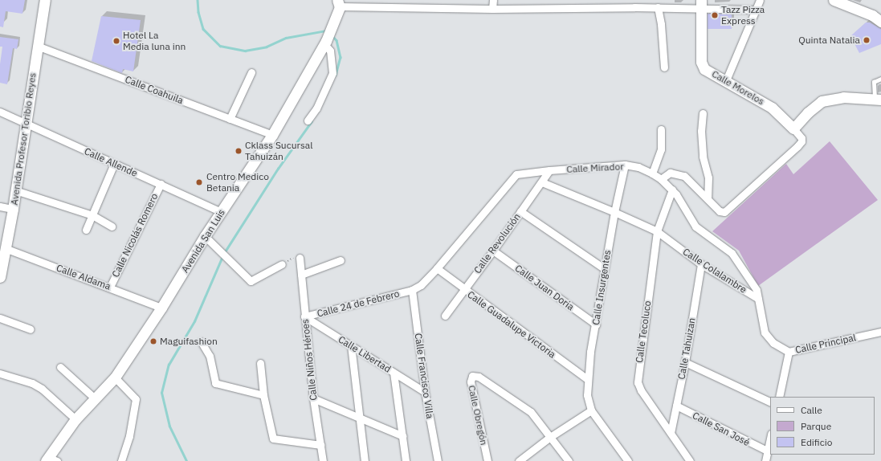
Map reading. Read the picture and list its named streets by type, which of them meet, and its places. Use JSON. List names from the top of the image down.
{
  "streets": {
    "street": [
      "Calle Morelos",
      "Calle Coahuila",
      "Avenida Profesor Toribio Reyes",
      "Calle Allende",
      "Calle Mirador",
      "Calle Nicolás Romero",
      "Avenida San Luis",
      "Calle Revolución",
      "Calle Colalambre",
      "Calle Aldama",
      "Calle Juan Doria",
      "Calle Insurgentes",
      "Calle 24 de Febrero",
      "Calle Guadalupe Victoria",
      "Calle Tecoluco",
      "Calle Principal",
      "Calle Tahuizan",
      "Calle Libertad",
      "Calle Niños Héroes",
      "Calle Francisco Villa",
      "Calle Obregón",
      "Calle San José"
    ]
  },
  "crossings": [
    ["Calle Coahuila", "Avenida Profesor Toribio Reyes"],
    ["Calle Coahuila", "Avenida San Luis"],
    ["Avenida Profesor Toribio Reyes", "Calle Allende"],
    ["Avenida Profesor Toribio Reyes", "Calle Aldama"],
    ["Calle Allende", "Calle Nicolás Romero"],
    ["Calle Allende", "Avenida San Luis"],
    ["Calle Mirador", "Calle Revolución"],
    ["Calle Mirador", "Calle Insurgentes"],
    ["Calle Mirador", "Calle Guadalupe Victoria"],
    ["Calle Mirador", "Calle Tecoluco"],
    ["Calle Mirador", "Calle Principal"],
    ["Calle Nicolás Romero", "Calle Aldama"],
    ["Avenida San Luis", "Calle Aldama"],
    ["Calle Revolución", "Calle Colalambre"],
    ["Calle Revolución", "Calle Juan Doria"],
    ["Calle Revolución", "Calle Guadalupe Victoria"],
    ["Calle Colalambre", "Calle Insurgentes"],
    ["Calle Colalambre", "Calle Tecoluco"],
    ["Calle Colalambre", "Calle Principal"],
    ["Calle Colalambre", "Calle Tahuizan"],
    ["Calle Juan Doria", "Calle Insurgentes"],
    ["Calle Insurgentes", "Calle Guadalupe Victoria"],
    ["Calle 24 de Febrero", "Calle Libertad"],
    ["Calle 24 de Febrero", "Calle Niños Héroes"],
    ["Calle 24 de Febrero", "Calle Francisco Villa"],
    ["Calle Tecoluco", "Calle Tahuizan"],
    ["Calle Tahuizan", "Calle San José"],
    ["Calle Libertad", "Calle Niños Héroes"],
    ["Calle Libertad", "Calle Francisco Villa"]
  ],
  "places": [
    "Tazz Pizza Express",
    "Quinta Natalia",
    "Hotel La Media luna inn",
    "Cklass Sucursal Tahuizán",
    "Centro Medico Betania",
    "Maguifashion"
  ],
  "legend": ["Calle", "Parque", "Edificio"]
}
